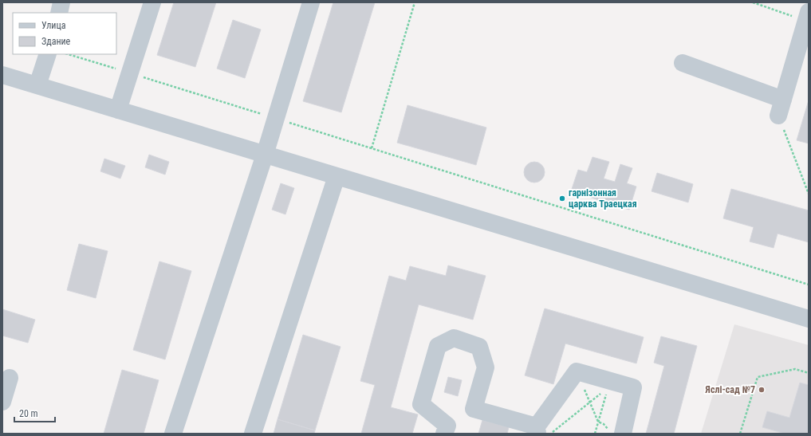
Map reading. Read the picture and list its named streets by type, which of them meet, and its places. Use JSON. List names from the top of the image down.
{
  "places": ["гарнізонная царква Траецкая", "Яслі-сад №7"],
  "legend": ["Улица", "Здание"],
  "scale_bar": "20 m"
}
